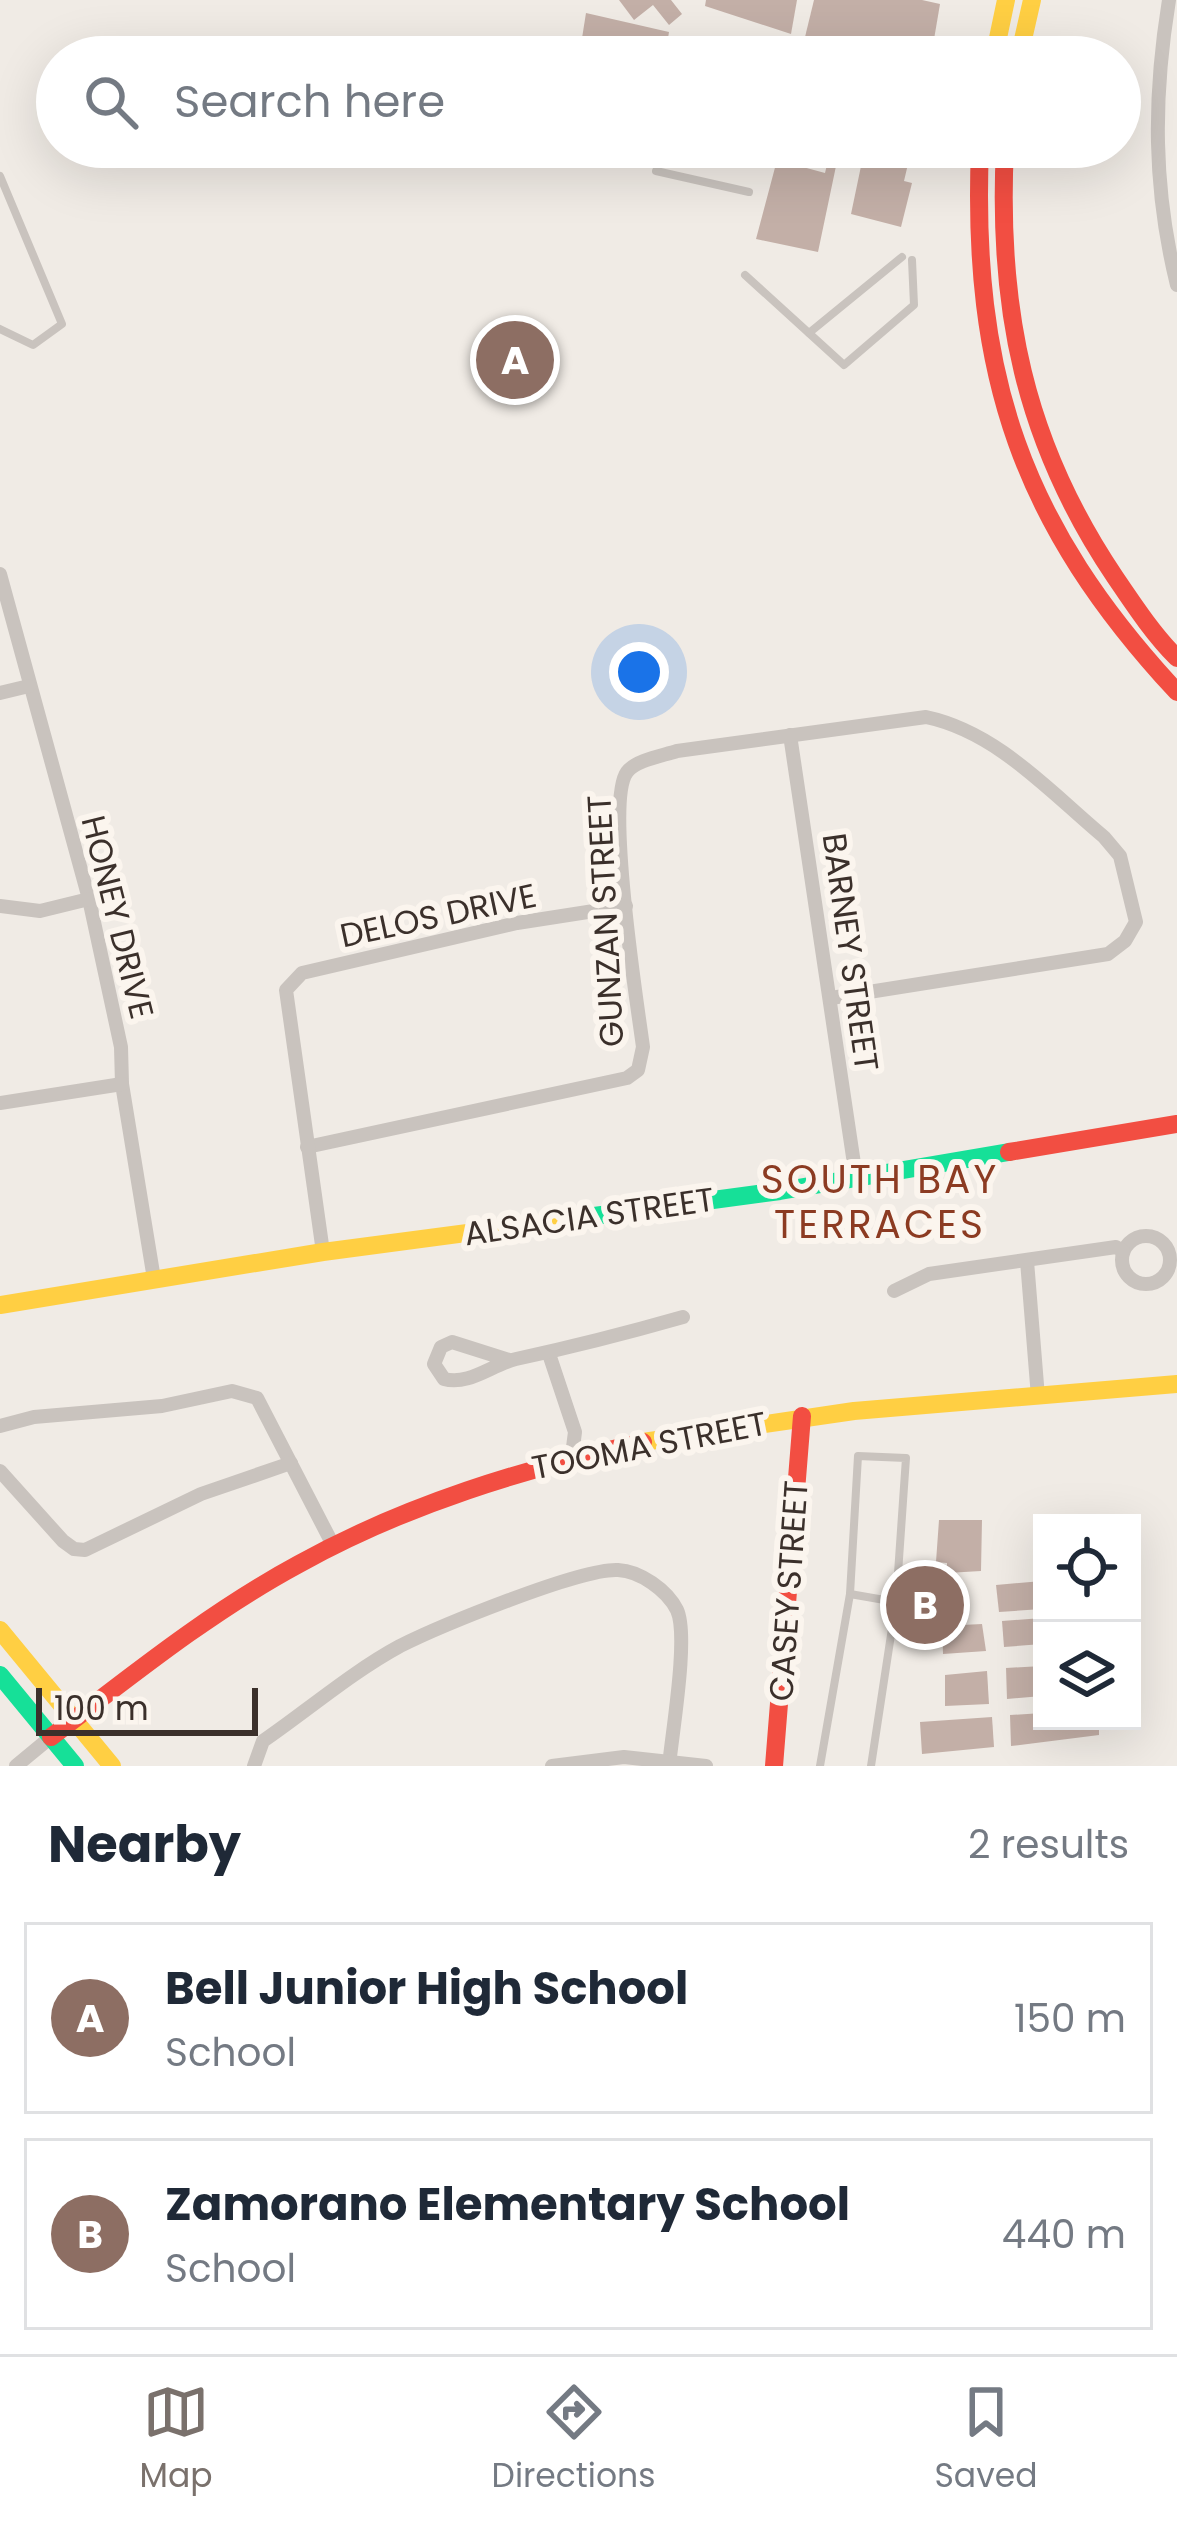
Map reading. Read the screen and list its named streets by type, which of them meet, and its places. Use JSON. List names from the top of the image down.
{
  "streets": {
    "main road": ["ALSACIA STREET", "TOOMA STREET", "CASEY STREET"],
    "street": [
      "DELOS DRIVE",
      "HONEY DRIVE",
      "GUNZAN STREET",
      "BARNEY STREET"
    ]
  },
  "crossings": [
    ["DELOS DRIVE", "GUNZAN STREET"],
    ["HONEY DRIVE", "ALSACIA STREET"],
    ["GUNZAN STREET", "BARNEY STREET"],
    ["BARNEY STREET", "ALSACIA STREET"],
    ["TOOMA STREET", "CASEY STREET"]
  ],
  "districts": ["SOUTH BAY TERRACES"],
  "scale_bar": "100 m",
  "page": {
    "search": "Search here",
    "pins": ["A", "B"],
    "scale": "100 m",
    "heading": ["Nearby", "2 results"],
    "list": [
      {
        "mark": "A",
        "name": "Bell Junior High School",
        "note": "School",
        "value": "150 m"
      },
      {
        "mark": "B",
        "name": "Zamorano Elementary School",
        "note": "School",
        "value": "440 m"
      }
    ],
    "nav": ["Map", "Directions", "Saved"]
  }
}
